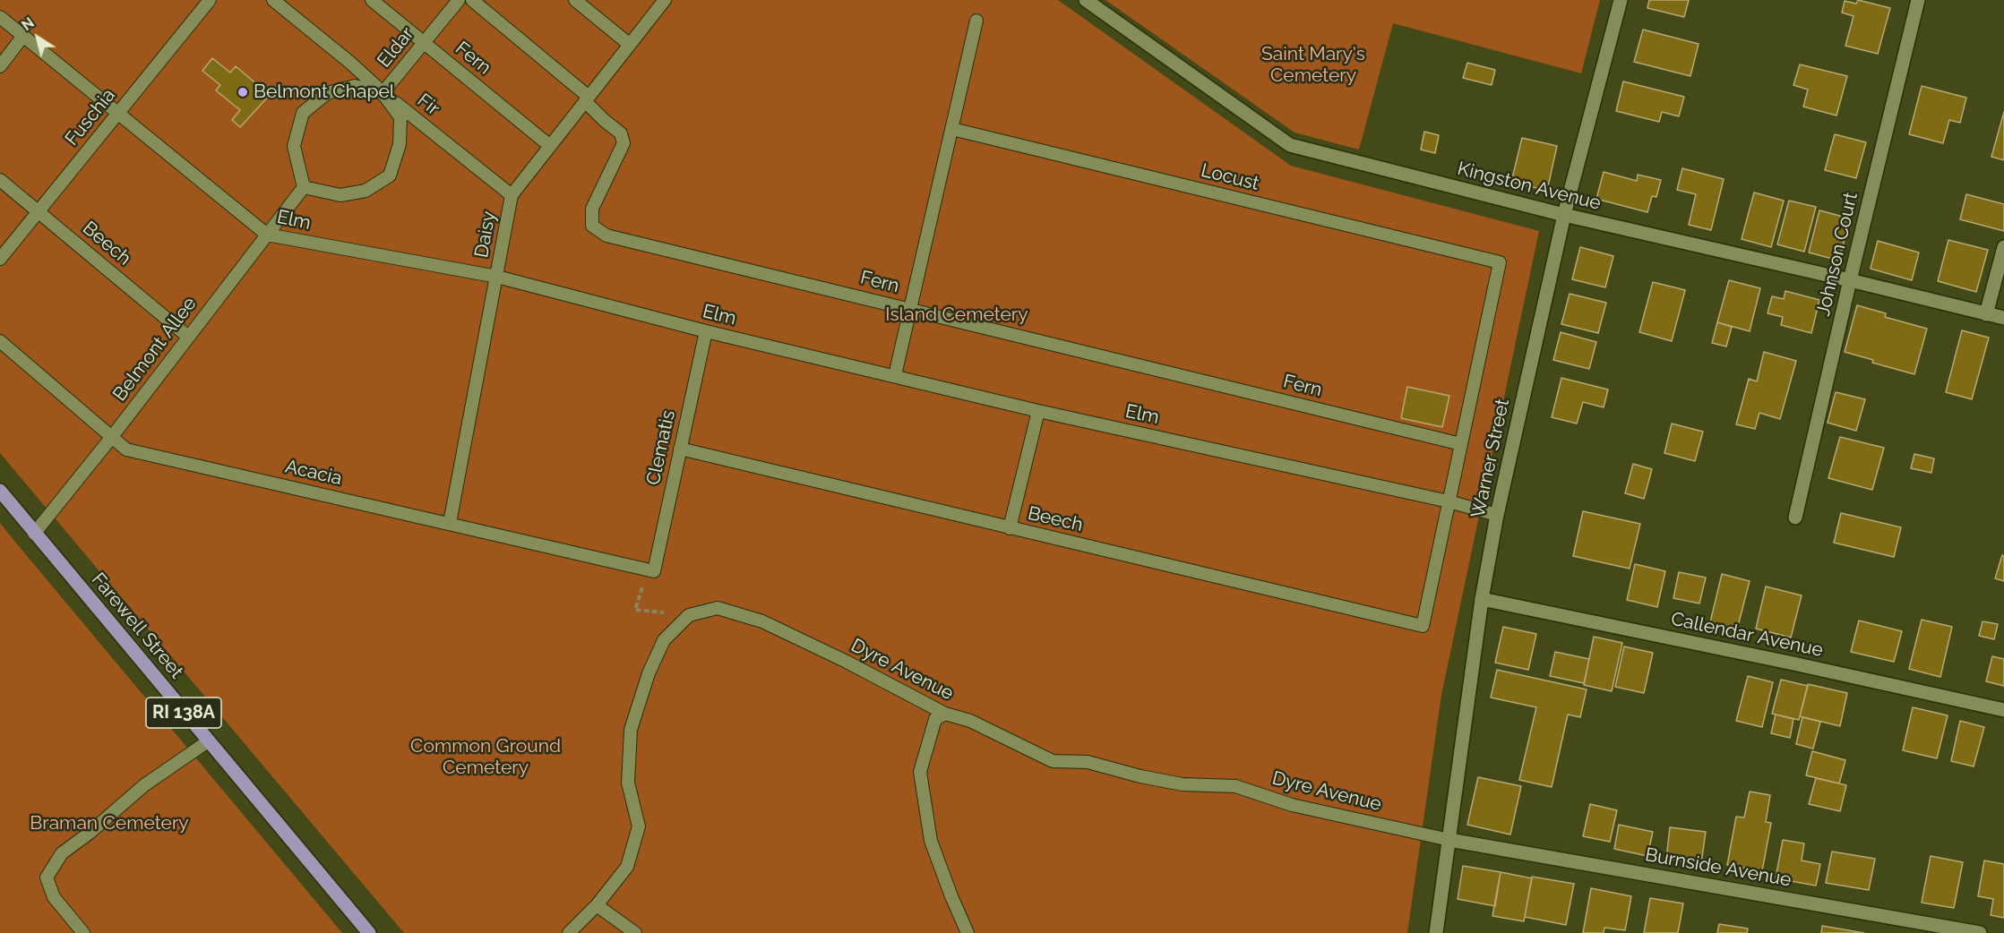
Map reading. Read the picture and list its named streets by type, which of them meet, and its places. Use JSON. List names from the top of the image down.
{
  "streets": {
    "main road": ["Farewell Street", "RI 138A"],
    "street": [
      "Kingston Avenue",
      "Johnson Court",
      "Warner Street",
      "Callendar Avenue",
      "Burnside Avenue"
    ],
    "lane": [
      "Eldar",
      "Fern",
      "Fir",
      "Fuschia",
      "Locust",
      "Elm",
      "Daisy",
      "Beech",
      "Belmont Allee",
      "Clematis",
      "Acacia",
      "Dyre Avenue"
    ]
  },
  "crossings": [
    ["Eldar", "Fern"],
    ["Eldar", "Fir"],
    ["Eldar", "Belmont Allee"],
    ["Fern", "Locust"],
    ["Fern", "Daisy"],
    ["Fir", "Daisy"],
    ["Fir", "Belmont Allee"],
    ["Fuschia", "Elm"],
    ["Fuschia", "Beech"],
    ["Kingston Avenue", "Johnson Court"],
    ["Kingston Avenue", "Warner Street"],
    ["Elm", "Daisy"],
    ["Elm", "Beech"],
    ["Elm", "Belmont Allee"],
    ["Elm", "Clematis"],
    ["Elm", "Warner Street"],
    ["Daisy", "Acacia"],
    ["Beech", "Belmont Allee"],
    ["Beech", "Clematis"],
    ["Belmont Allee", "Acacia"],
    ["Belmont Allee", "Farewell Street"],
    ["Clematis", "Acacia"],
    ["Warner Street", "Callendar Avenue"],
    ["Warner Street", "Dyre Avenue"],
    ["Warner Street", "Burnside Avenue"],
    ["Dyre Avenue", "Burnside Avenue"]
  ],
  "parks": [
    "Saint Mary's Cemetery",
    "Island Cemetery",
    "Common Ground Cemetery",
    "Braman Cemetery"
  ],
  "places": ["Belmont Chapel"],
  "north": "top left"
}
